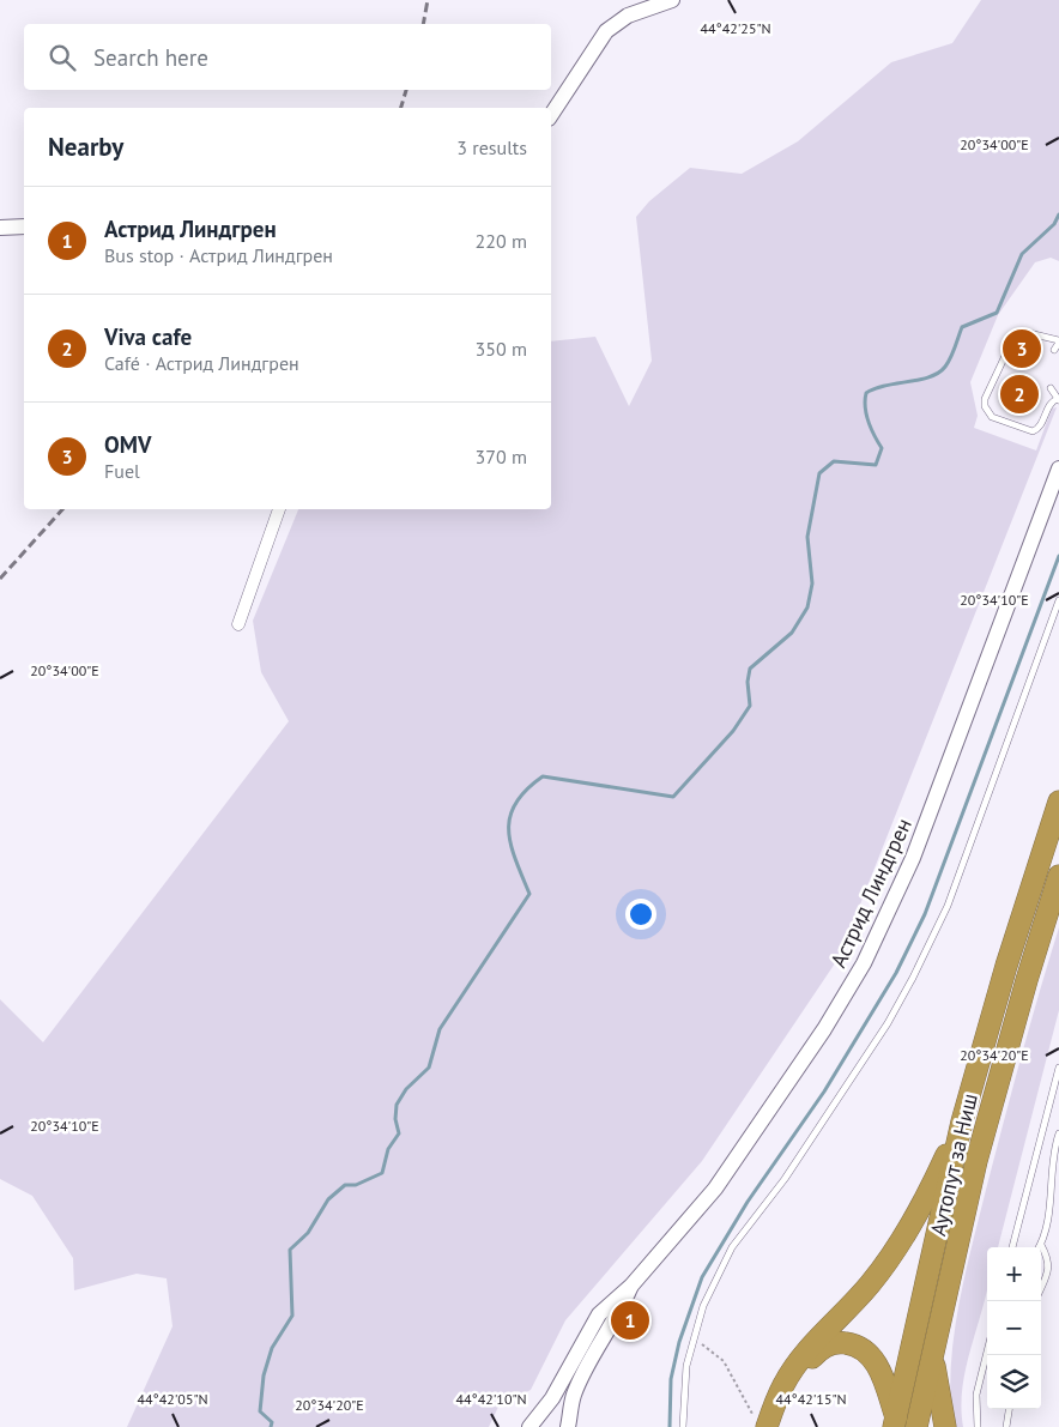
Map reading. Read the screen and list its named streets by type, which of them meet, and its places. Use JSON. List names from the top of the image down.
{
  "streets": {
    "highway": ["Аутопут за Ниш"],
    "street": ["Астрид Линдгрен"]
  },
  "page": {
    "search": "Search here",
    "heading": ["Nearby", "3 results"],
    "list": [
      {
        "mark": "1",
        "name": "Астрид Линдгрен",
        "note": "Bus stop · Астрид Линдгрен",
        "value": "220 m"
      },
      {
        "mark": "2",
        "name": "Viva cafe",
        "note": "Café · Астрид Линдгрен",
        "value": "350 m"
      },
      {
        "mark": "3",
        "name": "OMV",
        "note": "Fuel",
        "value": "370 m"
      }
    ],
    "pins": ["3", "2", "1"],
    "map_buttons": ["+", "−"]
  },
  "coordinates": [
    "44°42'25\"N",
    "20°34'00\"E",
    "20°34'10\"E",
    "20°34'20\"E",
    "44°42'05\"N",
    "44°42'10\"N",
    "44°42'15\"N"
  ]
}
